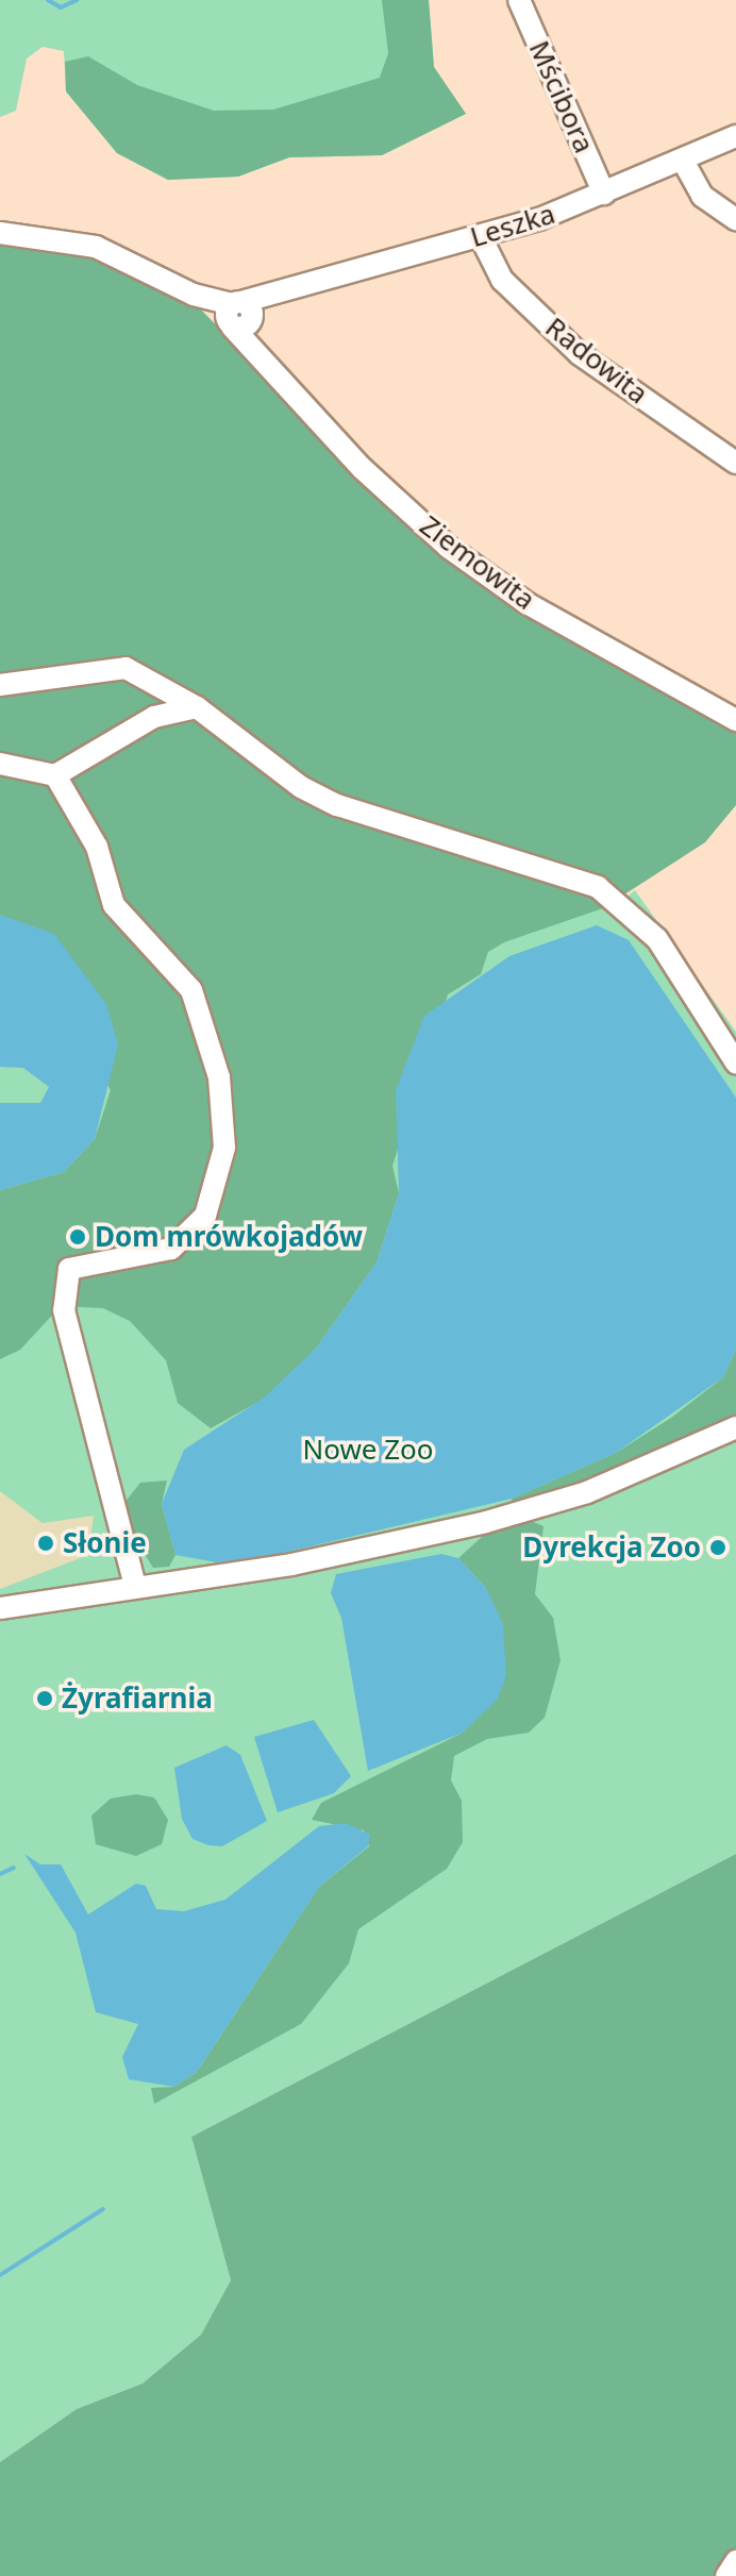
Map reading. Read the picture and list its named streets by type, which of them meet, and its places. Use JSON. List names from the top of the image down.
{
  "streets": {
    "street": [
      "Mścibora",
      "Leszka",
      "Radowita",
      "Ziemowita"
    ]
  },
  "crossings": [
    ["Mścibora", "Leszka"],
    ["Leszka", "Radowita"],
    ["Leszka", "Ziemowita"]
  ],
  "parks": ["Nowe Zoo"],
  "places": [
    "Dom mrówkojadów",
    "Słonie",
    "Dyrekcja Zoo",
    "Żyrafiarnia"
  ]
}
